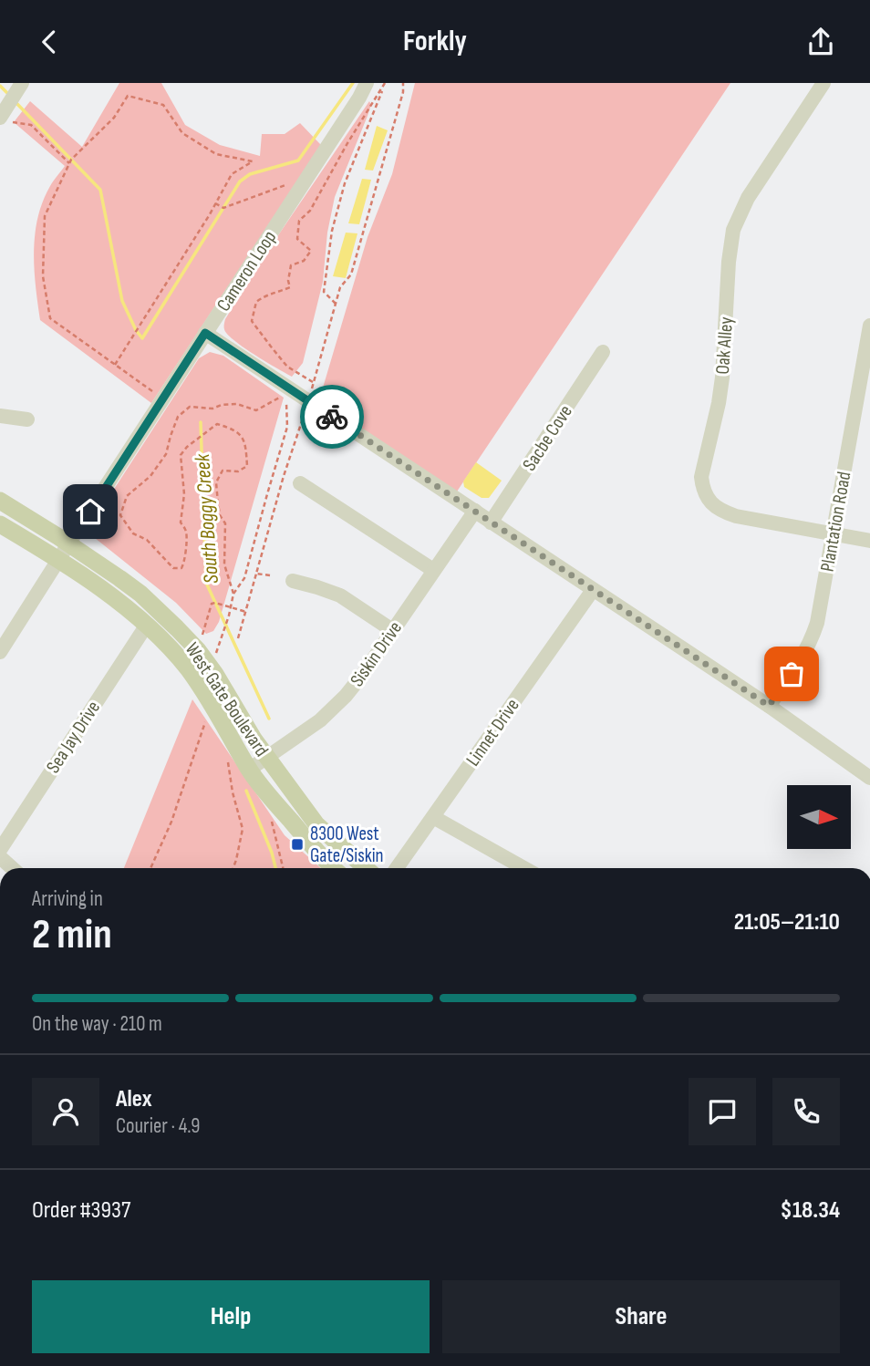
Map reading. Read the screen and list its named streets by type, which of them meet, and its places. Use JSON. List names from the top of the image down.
{
  "streets": {
    "main road": ["West Gate Boulevard"],
    "street": [
      "Cameron Loop",
      "Oak Alley",
      "Sacbe Cove",
      "Plantation Road",
      "Siskin Drive",
      "Linnet Drive",
      "Sea Jay Drive"
    ]
  },
  "crossings": [
    ["Cameron Loop", "West Gate Boulevard"],
    ["Oak Alley", "Plantation Road"],
    ["Siskin Drive", "West Gate Boulevard"],
    ["West Gate Boulevard", "Sea Jay Drive"]
  ],
  "water": ["South Boggy Creek"],
  "places": {
    "transit": ["8300 West Gate/Siskin"]
  },
  "north": "right",
  "page": {
    "header": "Forkly",
    "heading": ["2 min", "Arriving in", "21:05–21:10"],
    "panel": [
      "Alex",
      "Courier · 4.9",
      "Order #3937",
      "$18.34"
    ],
    "bar": "On the way · 210 m",
    "buttons": ["Help", "Share"]
  }
}
